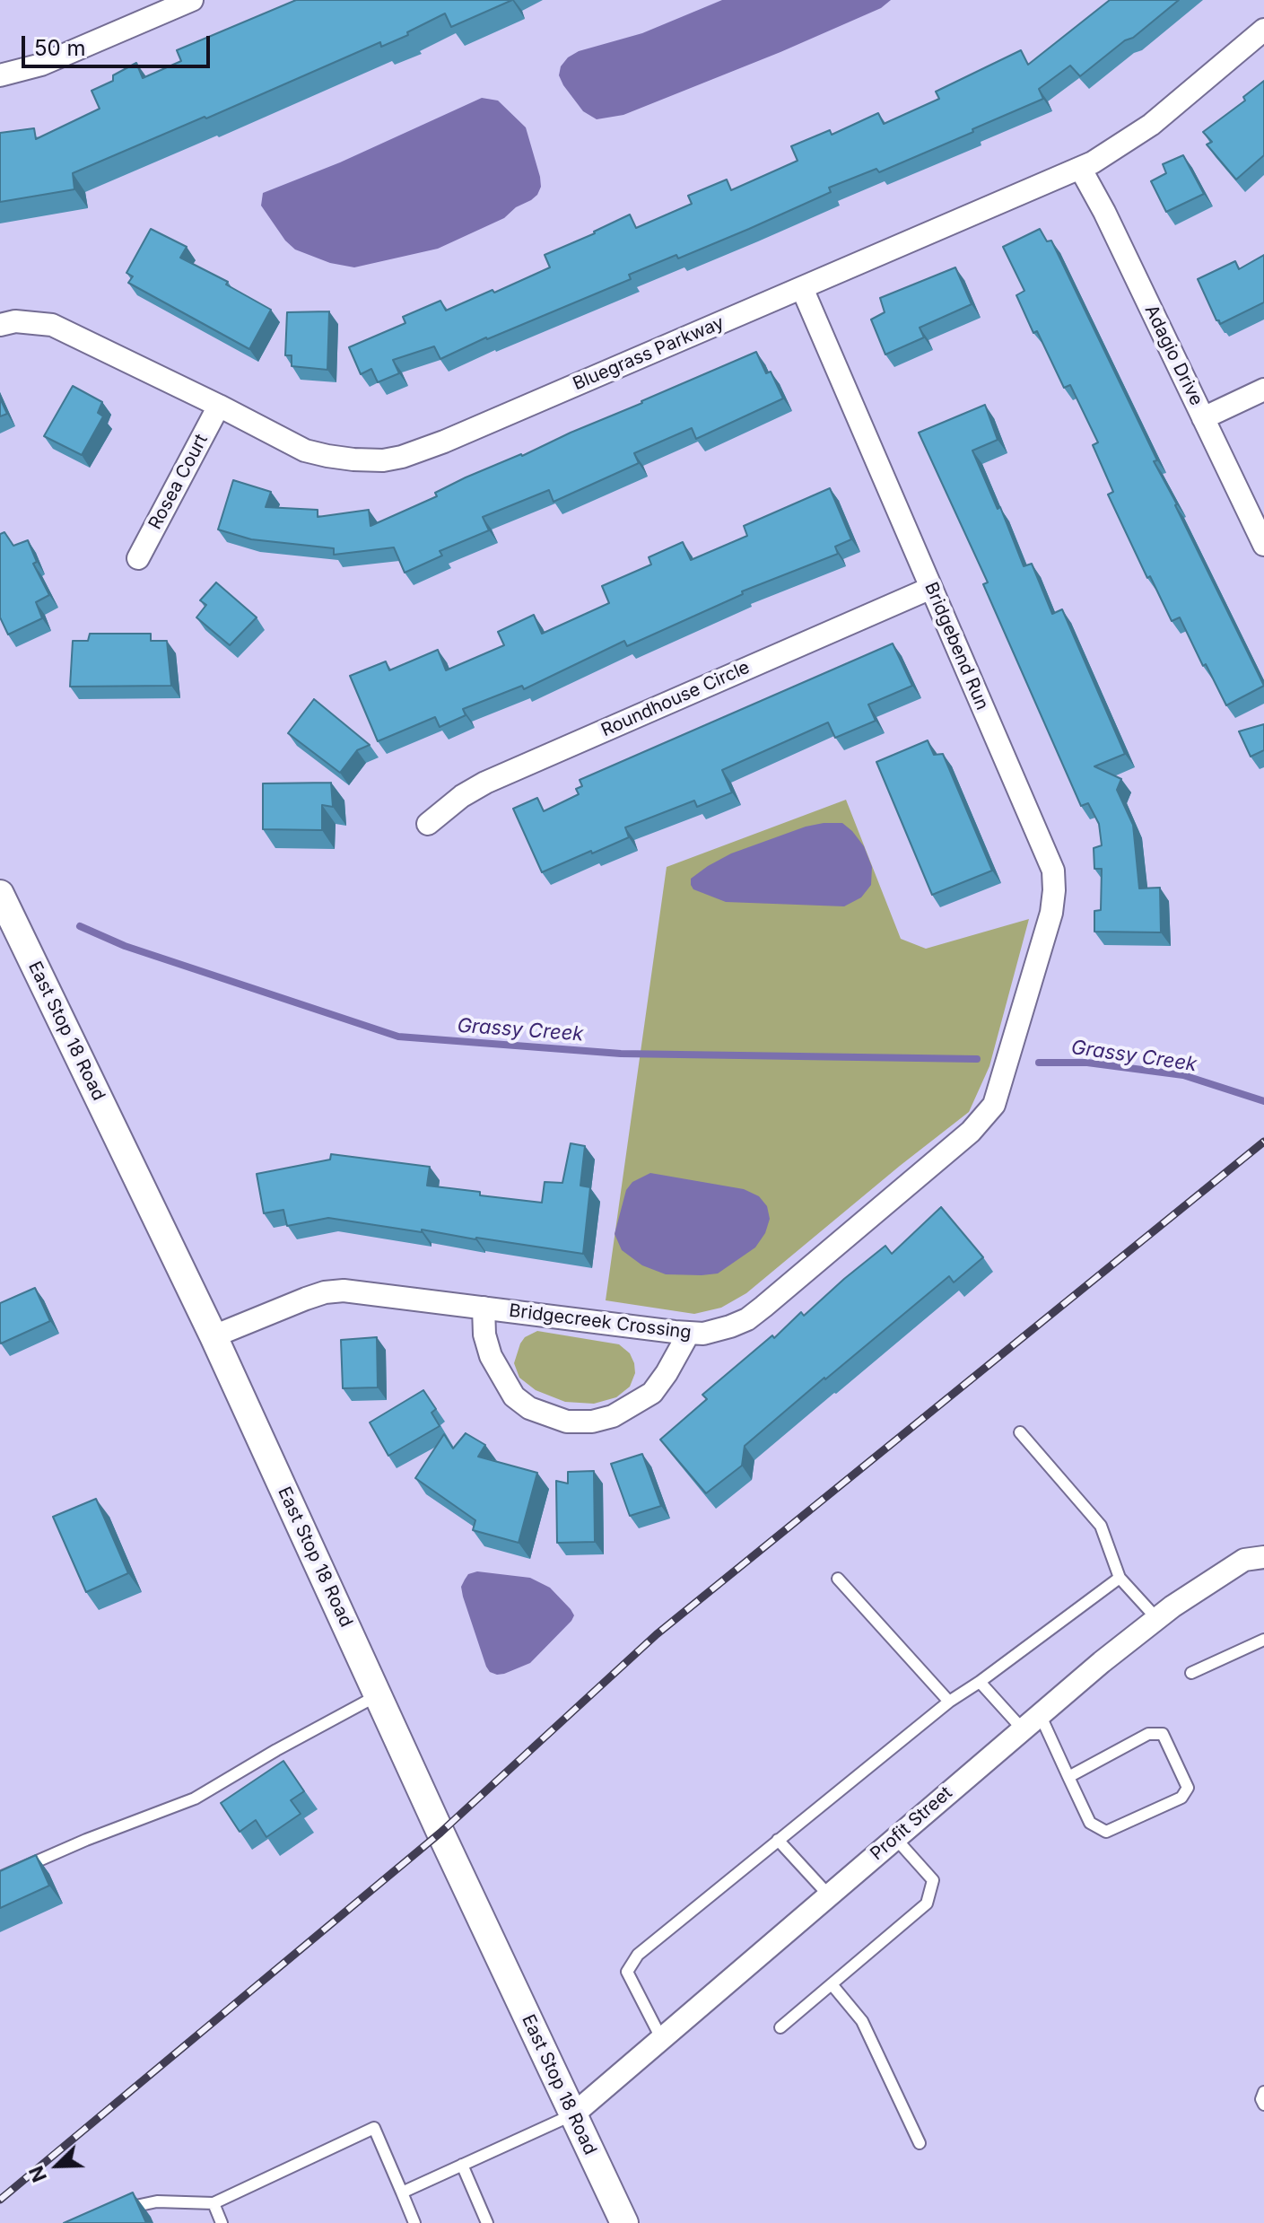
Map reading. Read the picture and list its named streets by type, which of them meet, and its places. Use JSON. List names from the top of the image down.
{
  "streets": {
    "street": [
      "Bluegrass Parkway",
      "Adagio Drive",
      "Rosea Court",
      "Bridgebend Run",
      "Roundhouse Circle",
      "East Stop 18 Road",
      "Bridgecreek Crossing",
      "Profit Street"
    ]
  },
  "crossings": [
    ["Bluegrass Parkway", "Adagio Drive"],
    ["Bluegrass Parkway", "Rosea Court"],
    ["Bluegrass Parkway", "Bridgebend Run"],
    ["Bridgebend Run", "Roundhouse Circle"],
    ["Bridgebend Run", "Bridgecreek Crossing"],
    ["East Stop 18 Road", "Bridgecreek Crossing"],
    ["East Stop 18 Road", "Profit Street"]
  ],
  "water": ["Grassy Creek"],
  "scale_bar": "50 m",
  "north": "bottom left"
}
